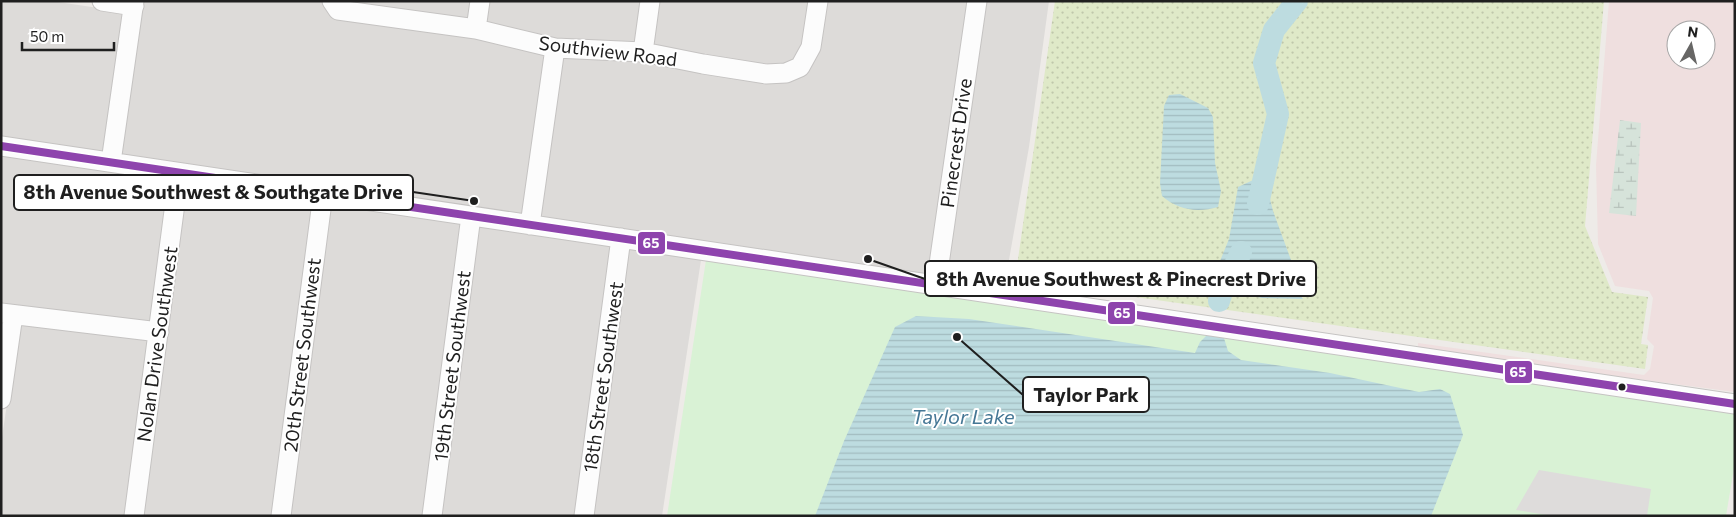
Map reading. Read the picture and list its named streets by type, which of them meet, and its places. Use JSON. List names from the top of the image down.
{
  "streets": {
    "street": [
      "Southview Road",
      "Pinecrest Drive",
      "Nolan Drive Southwest",
      "20th Street Southwest",
      "19th Street Southwest",
      "18th Street Southwest"
    ]
  },
  "water": ["Taylor Lake"],
  "places": ["8th Avenue Southwest & Southgate Drive", "8th Avenue Southwest & Pinecrest Drive", "Taylor Park"],
  "lines": ["transit line 65"],
  "scale_bar": "50 m",
  "north": "top"
}
